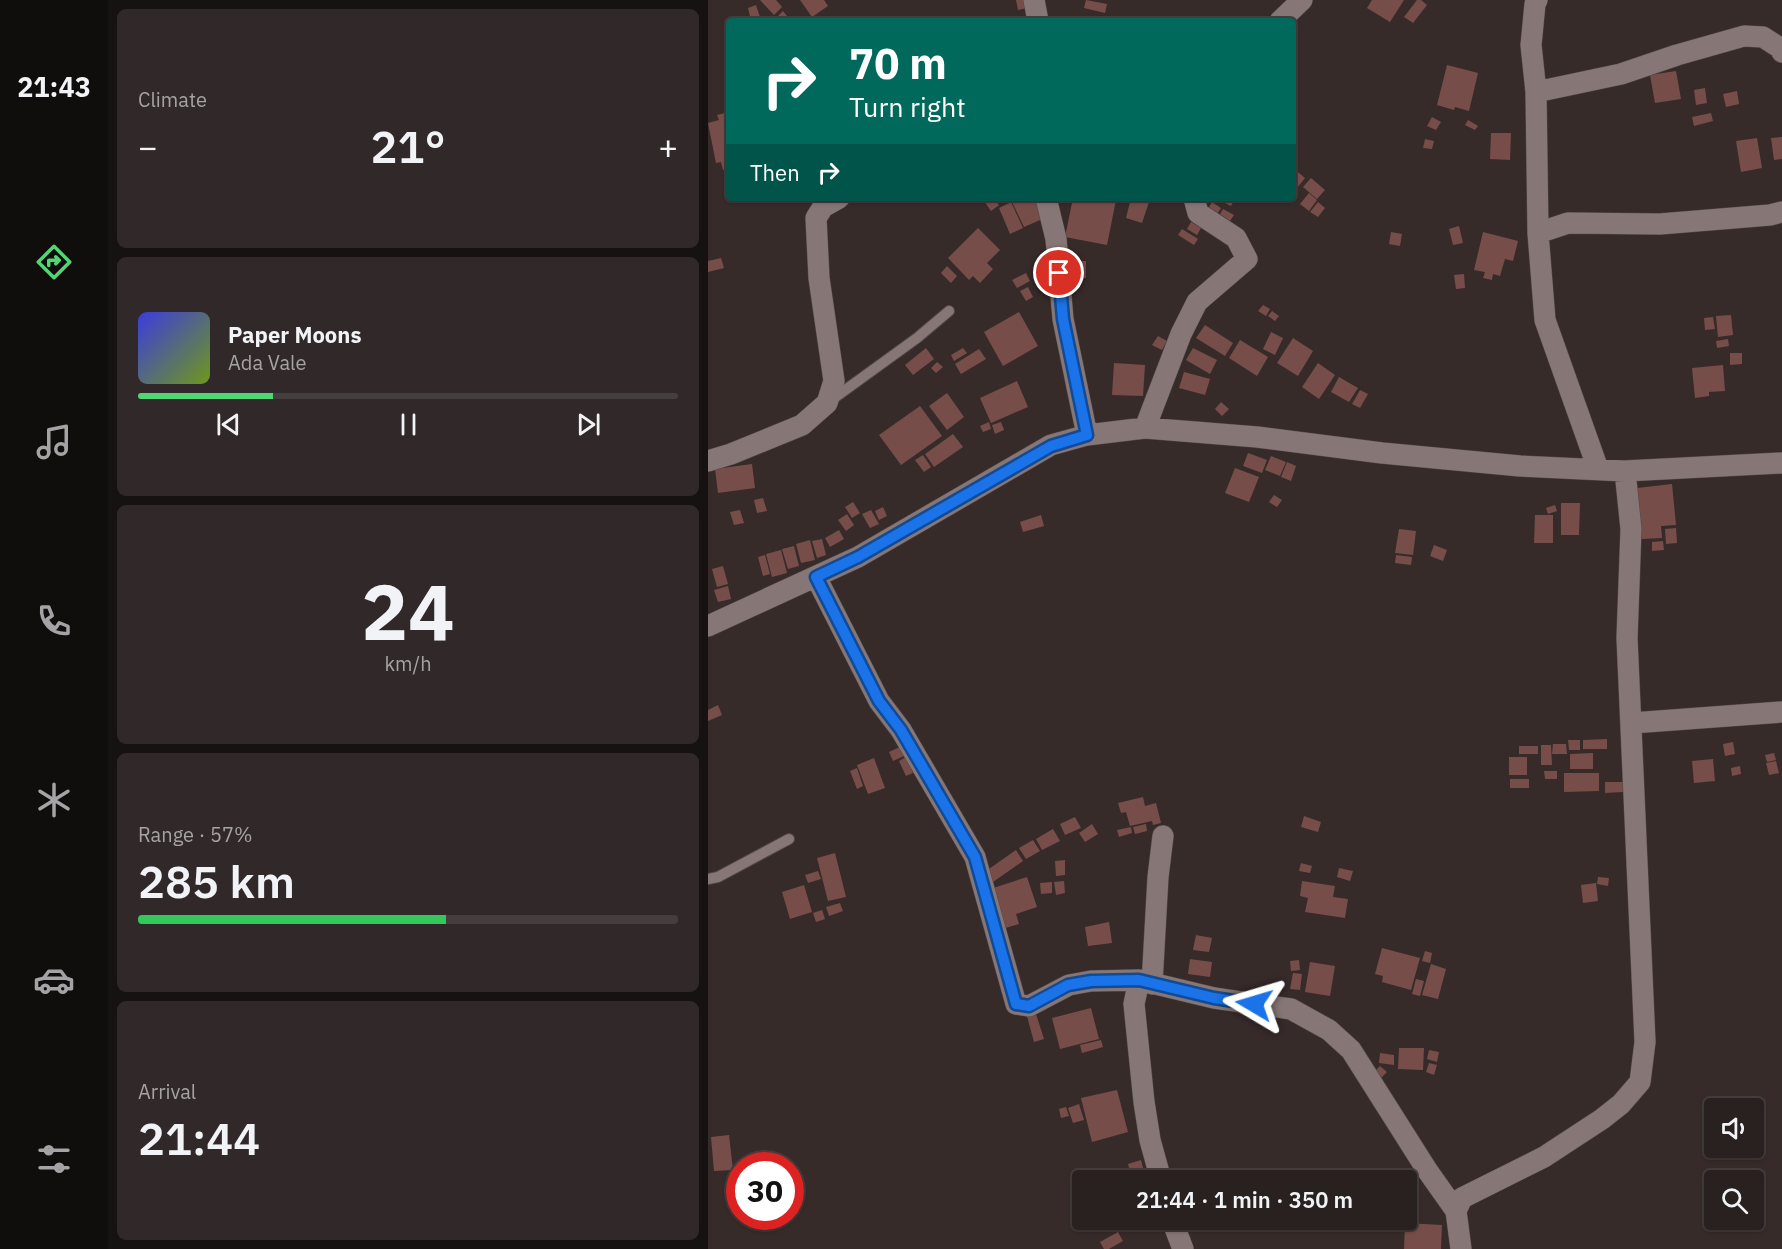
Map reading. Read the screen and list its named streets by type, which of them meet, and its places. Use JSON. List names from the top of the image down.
{
  "page": {
    "tabs": "21:43",
    "tile": [
      "Climate",
      ["24", "km/h"],
      ["Range · 57%", "285 km"],
      ["Arrival", "21:44"]
    ],
    "turn": ["70 m", "Turn right"],
    "heat": ["−", "21°", "+"],
    "then": "Then",
    "song": ["Paper Moons", "Ada Vale"],
    "limit": "30",
    "trip": "21:44 · 1 min · 350 m"
  }
}
